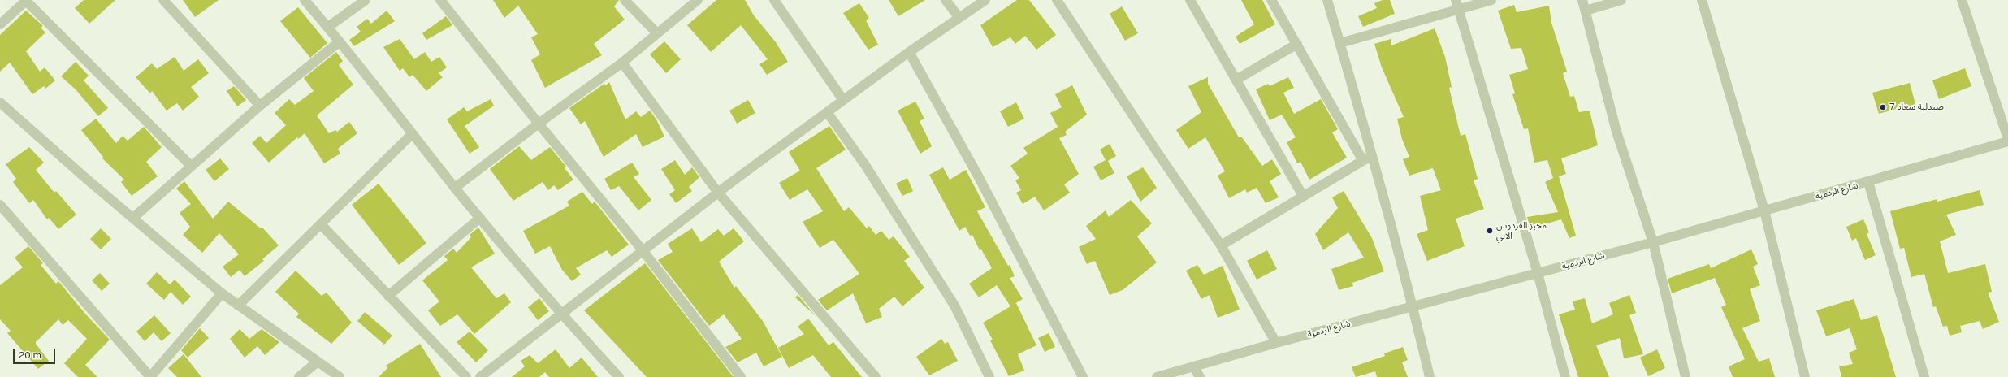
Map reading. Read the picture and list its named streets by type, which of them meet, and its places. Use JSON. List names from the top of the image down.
{
  "streets": {
    "street": ["شارع الردمية"]
  },
  "places": ["صيدلية سعاد 7", "مخبز الفردوس الالي"],
  "scale_bar": "20 m"
}
